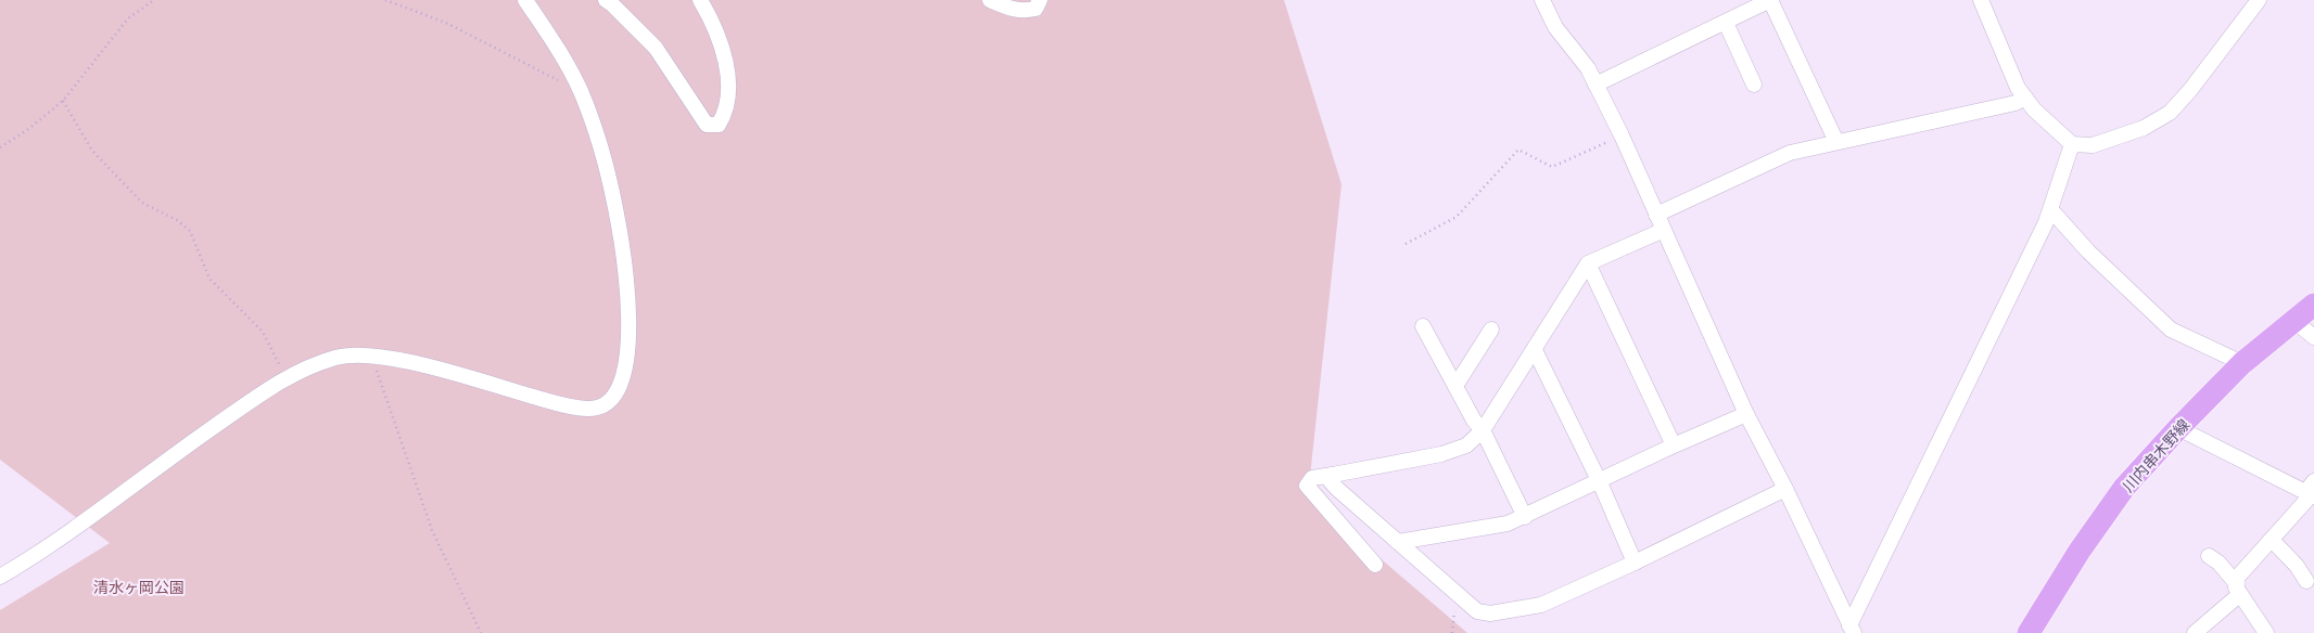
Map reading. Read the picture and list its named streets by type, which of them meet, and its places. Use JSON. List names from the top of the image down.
{
  "streets": {
    "main road": ["川内串木野線"]
  },
  "parks": ["清水ヶ岡公園"]
}
